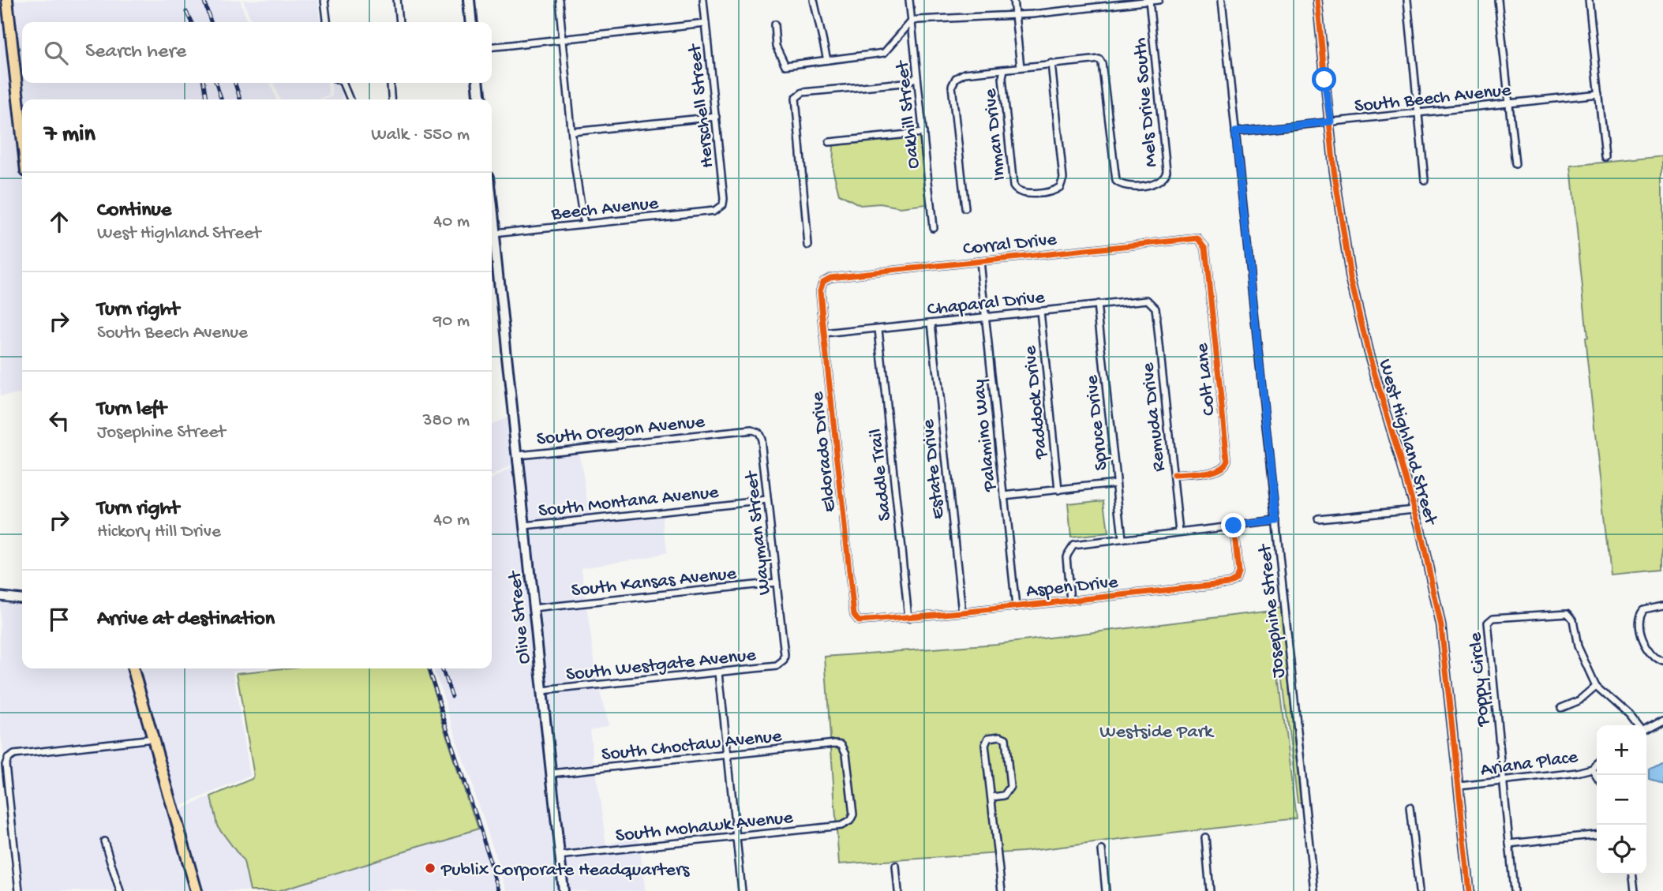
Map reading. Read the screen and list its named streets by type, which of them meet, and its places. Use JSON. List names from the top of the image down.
{
  "streets": {
    "main road": ["Olive Street"],
    "street": [
      "South Beech Avenue",
      "Mels Drive South",
      "Herschell Street",
      "Oakhill Street",
      "Inman Drive",
      "Beech Avenue",
      "Corral Drive",
      "Chaparal Drive",
      "Colt Lane",
      "Paddock Drive",
      "Remuda Drive",
      "Spruce Drive",
      "South Oregon Avenue",
      "Palamino Way",
      "West Highland Street",
      "Eldorado Drive",
      "Estate Drive",
      "Saddle Trail",
      "South Montana Avenue",
      "Wayman Street",
      "South Kansas Avenue",
      "Aspen Drive",
      "Josephine Street",
      "South Westgate Avenue",
      "Poppy Circle",
      "South Choctaw Avenue",
      "Ariana Place",
      "South Mohawk Avenue"
    ]
  },
  "crossings": [
    ["South Beech Avenue", "West Highland Street"],
    ["South Beech Avenue", "Josephine Street"],
    ["Mels Drive South", "Inman Drive"],
    ["Herschell Street", "Beech Avenue"],
    ["Beech Avenue", "Olive Street"],
    ["Corral Drive", "Colt Lane"],
    ["Corral Drive", "Palamino Way"],
    ["Corral Drive", "Eldorado Drive"],
    ["Chaparal Drive", "Paddock Drive"],
    ["Chaparal Drive", "Remuda Drive"],
    ["Chaparal Drive", "Spruce Drive"],
    ["Chaparal Drive", "Palamino Way"],
    ["Chaparal Drive", "Eldorado Drive"],
    ["Chaparal Drive", "Estate Drive"],
    ["Chaparal Drive", "Saddle Trail"],
    ["Colt Lane", "Remuda Drive"],
    ["South Oregon Avenue", "Wayman Street"],
    ["South Oregon Avenue", "Olive Street"],
    ["Palamino Way", "Aspen Drive"],
    ["West Highland Street", "Ariana Place"],
    ["Eldorado Drive", "Aspen Drive"],
    ["Estate Drive", "Aspen Drive"],
    ["Saddle Trail", "Aspen Drive"],
    ["South Montana Avenue", "Wayman Street"],
    ["South Montana Avenue", "Olive Street"],
    ["Wayman Street", "South Kansas Avenue"],
    ["Wayman Street", "South Westgate Avenue"],
    ["South Kansas Avenue", "Olive Street"],
    ["Olive Street", "South Westgate Avenue"],
    ["Olive Street", "South Choctaw Avenue"],
    ["Olive Street", "South Mohawk Avenue"],
    ["Poppy Circle", "Ariana Place"],
    ["South Choctaw Avenue", "South Mohawk Avenue"]
  ],
  "parks": ["Westside Park"],
  "places": ["Publix Corporate Headquarters"],
  "page": {
    "search": "Search here",
    "heading": ["7 min", "Walk · 550 m"],
    "list": [
      ["Continue", "West Highland Street", "40 m"],
      ["Turn right", "South Beech Avenue", "90 m"],
      ["Turn left", "Josephine Street", "380 m"],
      ["Turn right", "Hickory Hill Drive", "40 m"],
      "Arrive at destination"
    ],
    "map_buttons": ["+", "−"]
  }
}
